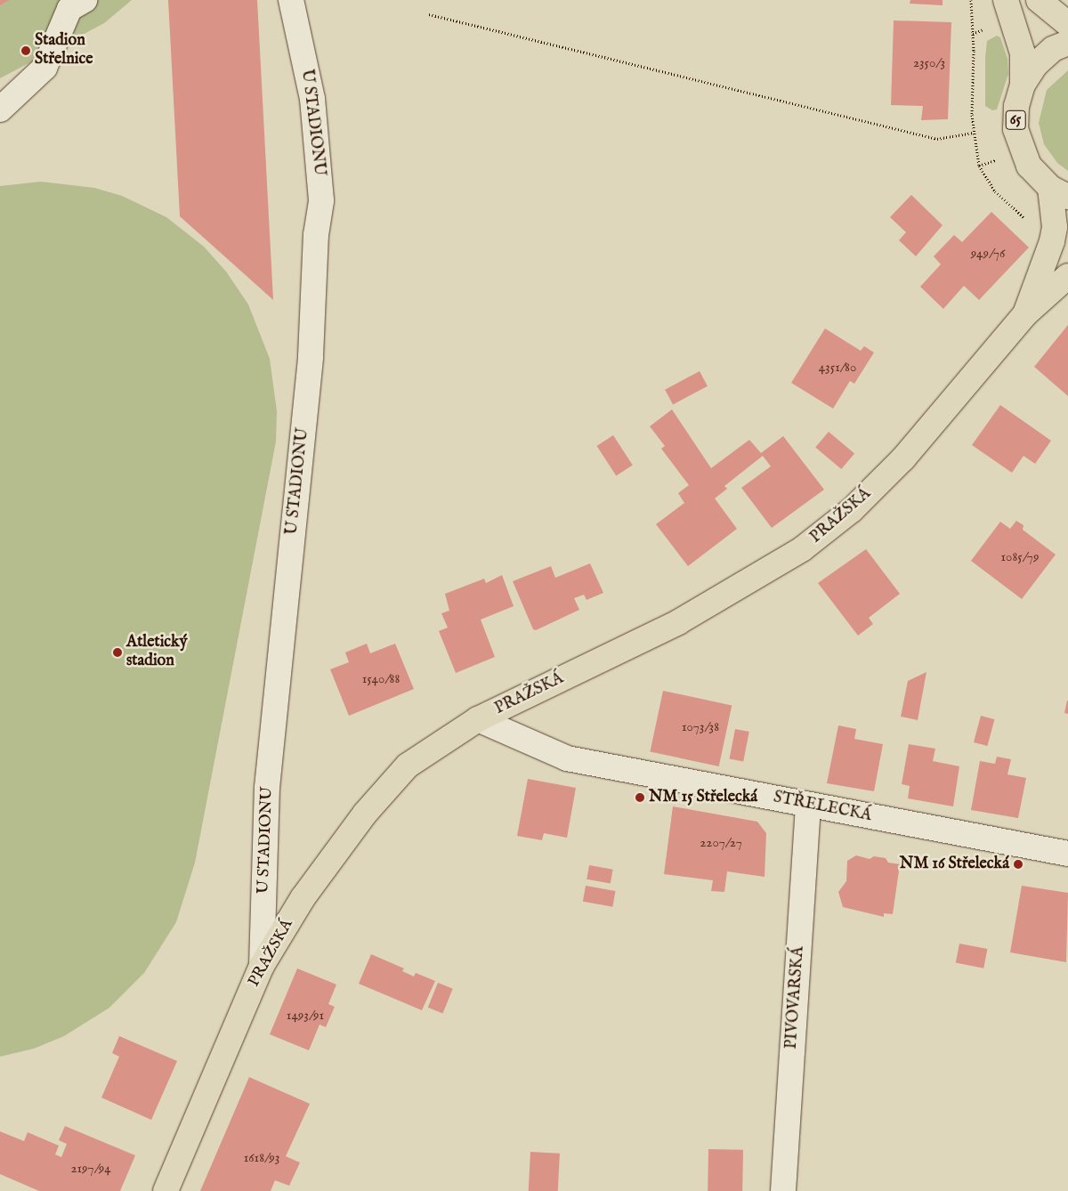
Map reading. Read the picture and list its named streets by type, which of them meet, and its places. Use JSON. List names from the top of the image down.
{
  "streets": {
    "main road": ["65", "PRAŽSKÁ"],
    "street": ["U STADIONU", "STŘELECKÁ", "PIVOVARSKÁ"]
  },
  "crossings": [
    ["65", "PRAŽSKÁ"],
    ["U STADIONU", "PRAŽSKÁ"],
    ["PRAŽSKÁ", "STŘELECKÁ"],
    ["STŘELECKÁ", "PIVOVARSKÁ"]
  ],
  "places": [
    "Stadion Střelnice",
    "Atletický stadion",
    "NM 15 Střelecká",
    "NM 16 Střelecká"
  ],
  "house_numbers": [
    "2350/3",
    "949/76",
    "4351/80",
    "1085/79",
    "1540/88",
    "1073/38",
    "2207/27",
    "1493/91",
    "1618/93",
    "2197/94"
  ]
}
